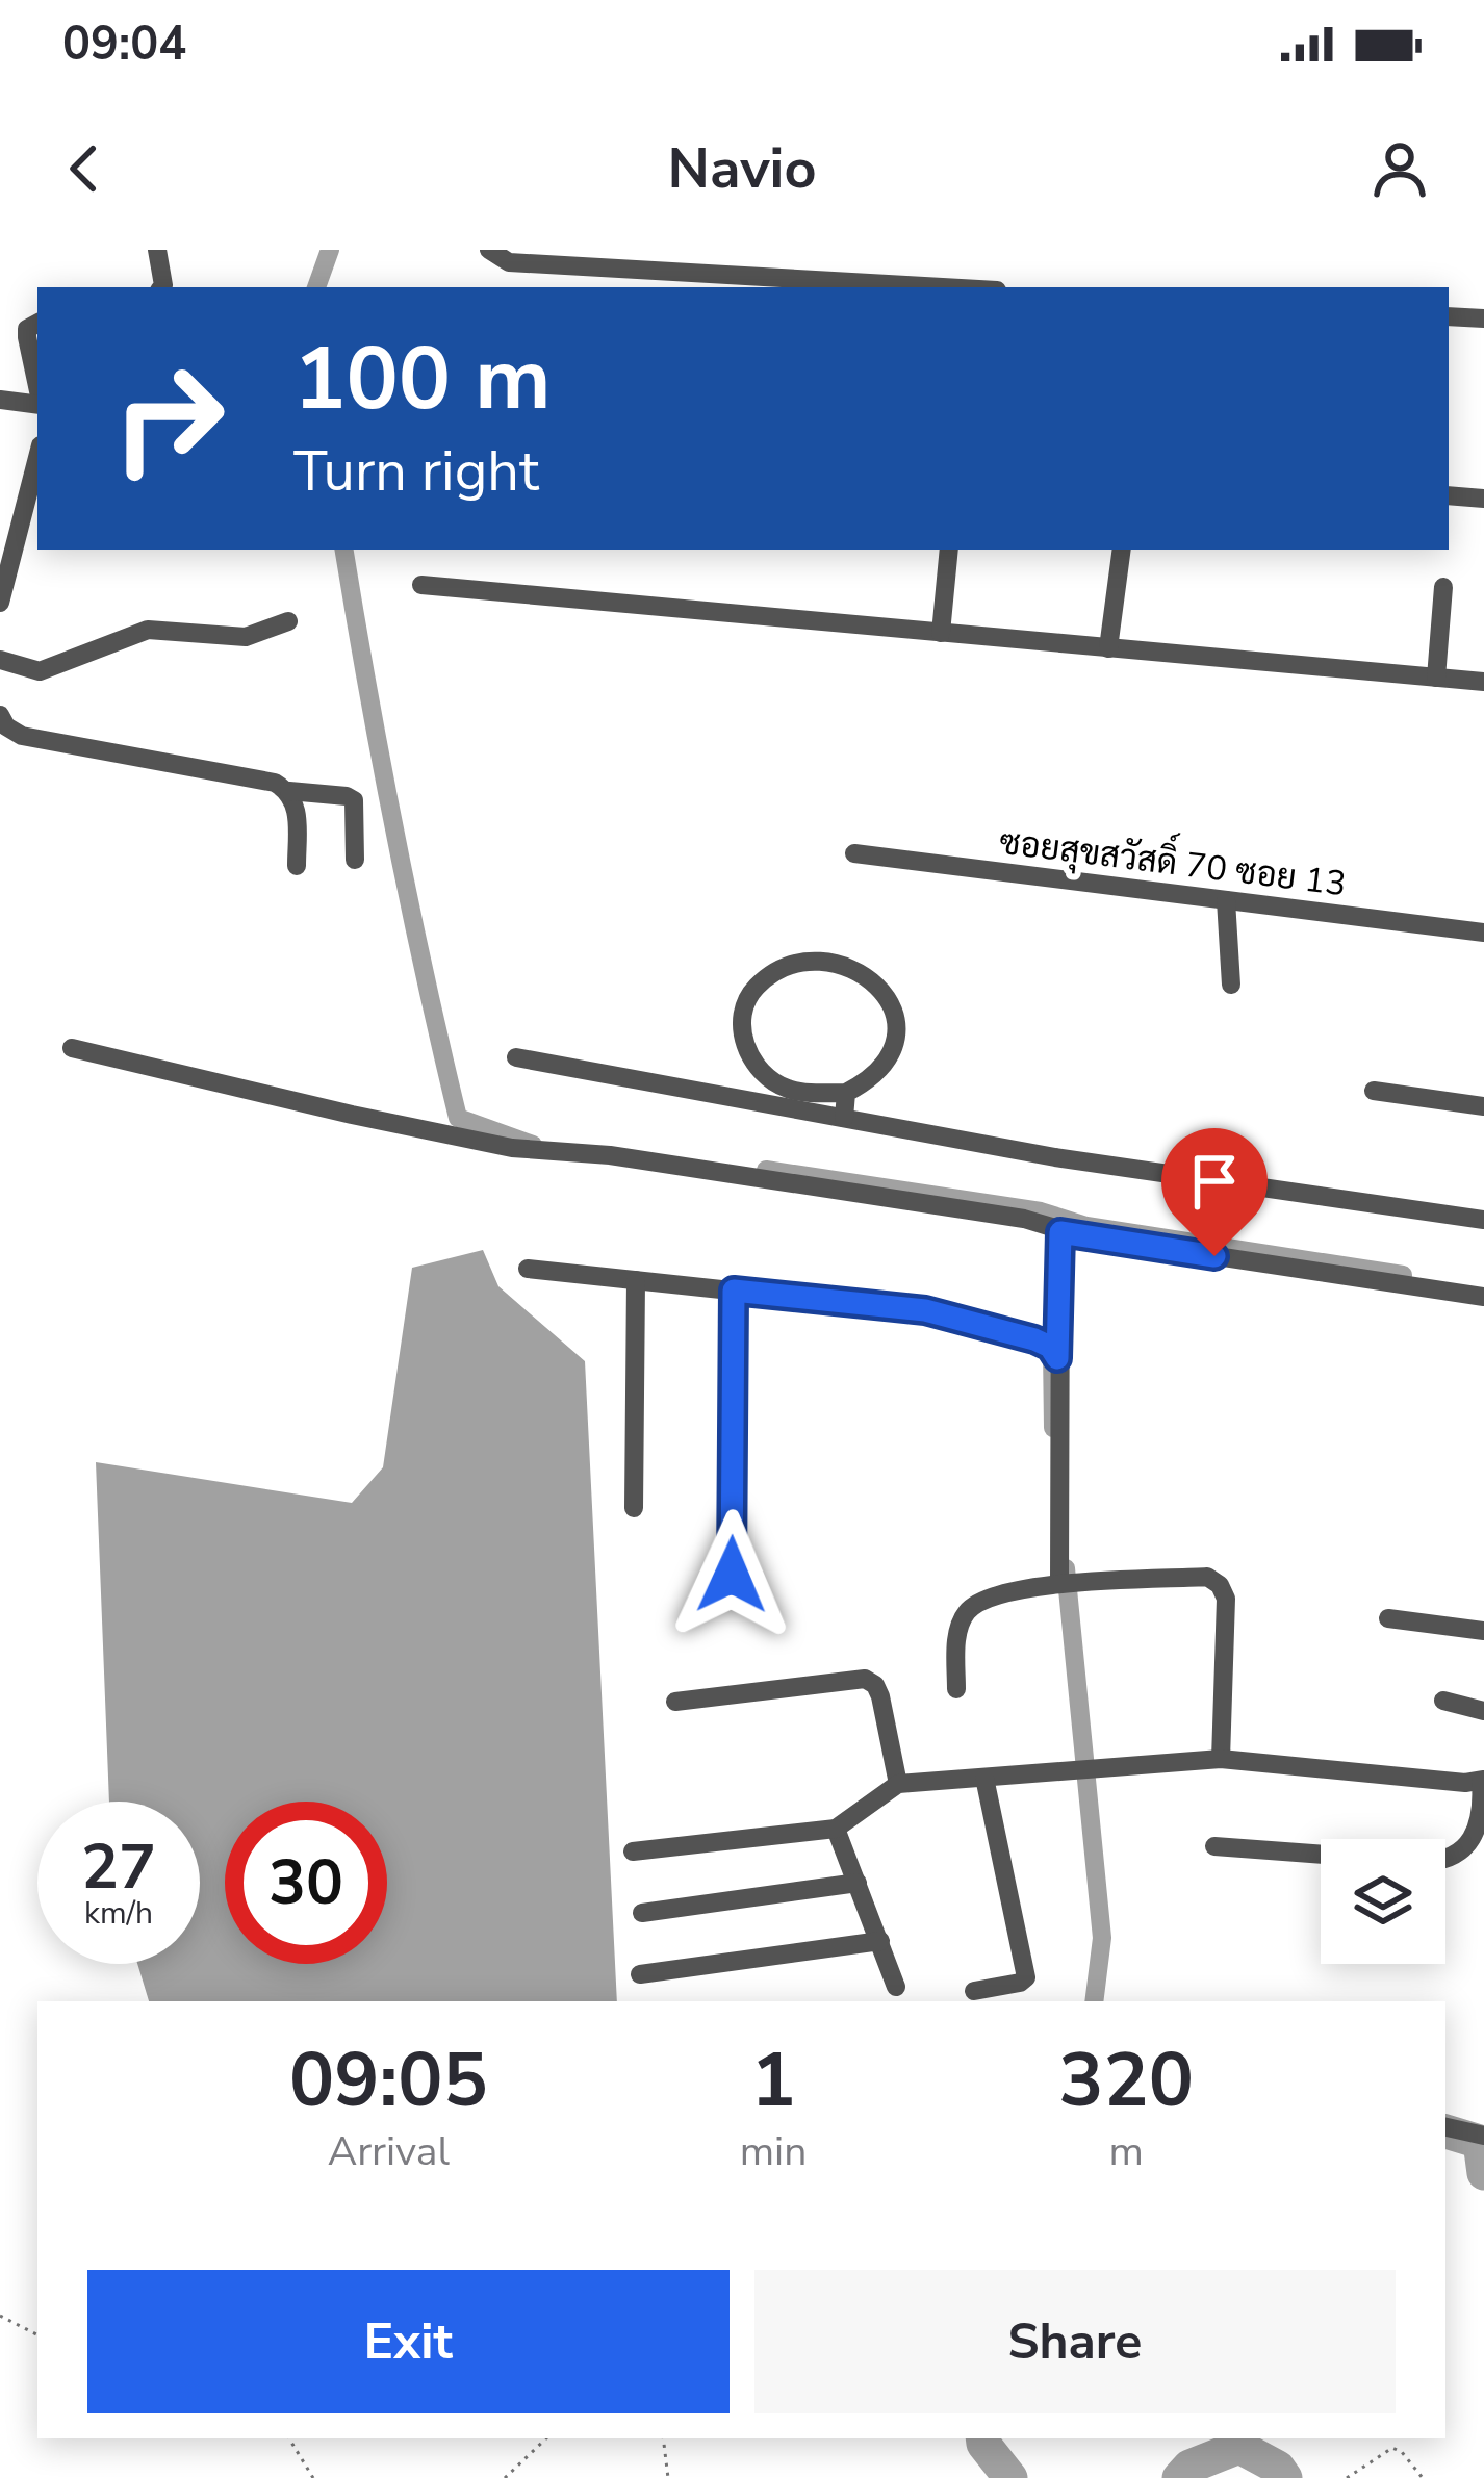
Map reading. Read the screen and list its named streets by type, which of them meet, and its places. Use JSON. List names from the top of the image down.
{
  "streets": {
    "street": ["ซอยสุขสวัสดิ์ 70 ซอย 13"]
  },
  "page": {
    "status": "09:04",
    "header": "Navio",
    "turn": ["100 m", "Turn right"],
    "speed": "27 km/h",
    "limit": "30",
    "eta": [
      "09:05",
      "Arrival",
      "1",
      "min",
      "320",
      "m"
    ],
    "buttons": ["Exit", "Share"]
  }
}
